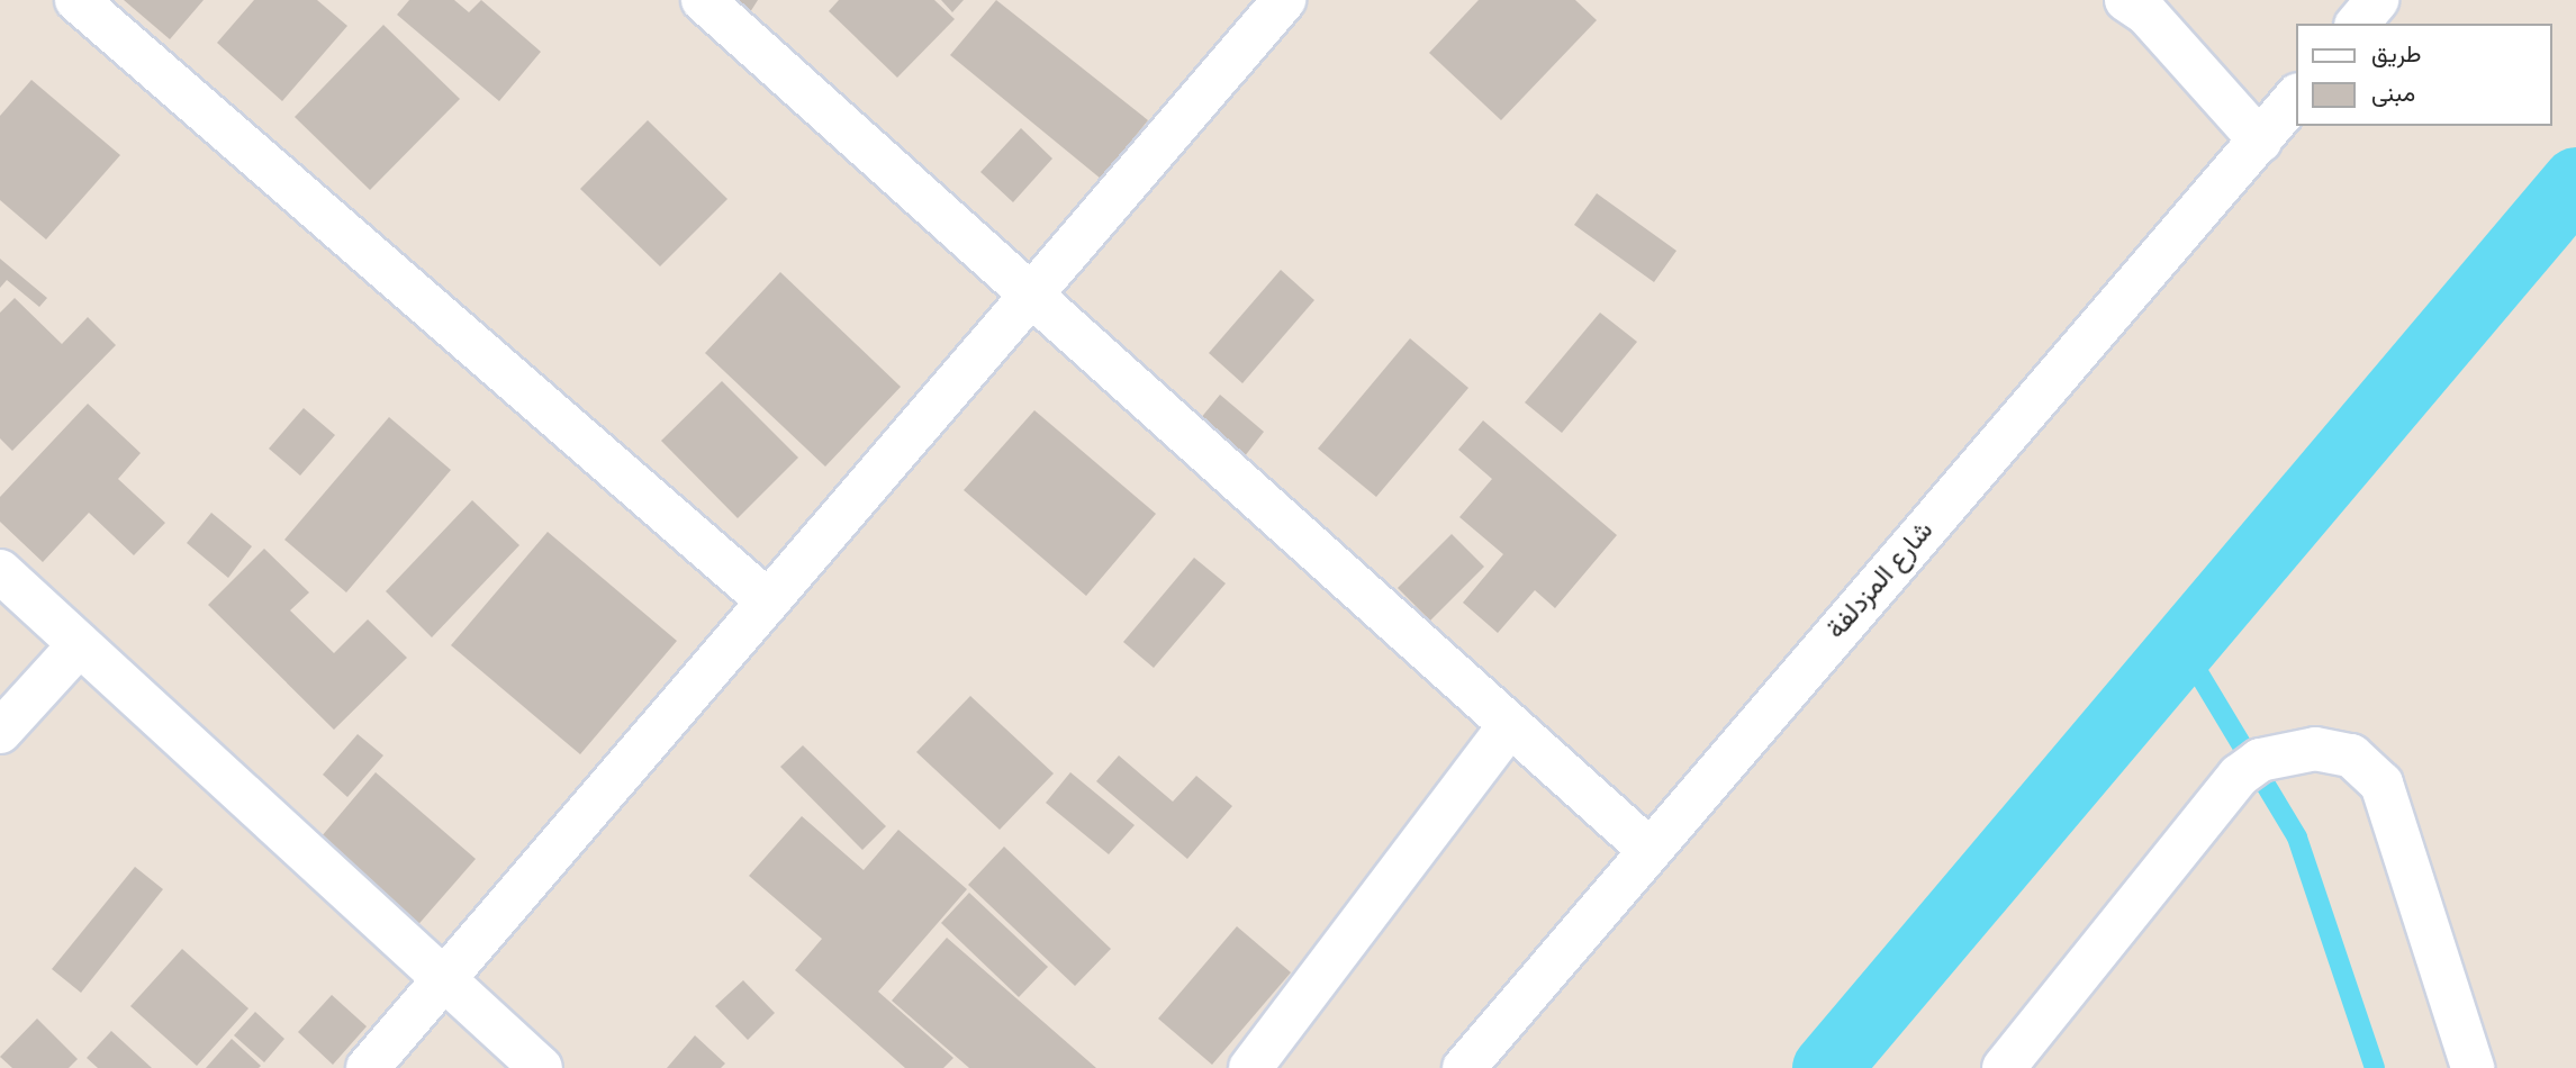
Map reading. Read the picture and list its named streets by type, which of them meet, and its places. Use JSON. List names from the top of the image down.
{
  "streets": {
    "street": ["شارع المزدلفة"]
  },
  "legend": ["طريق", "مبنى"]
}
